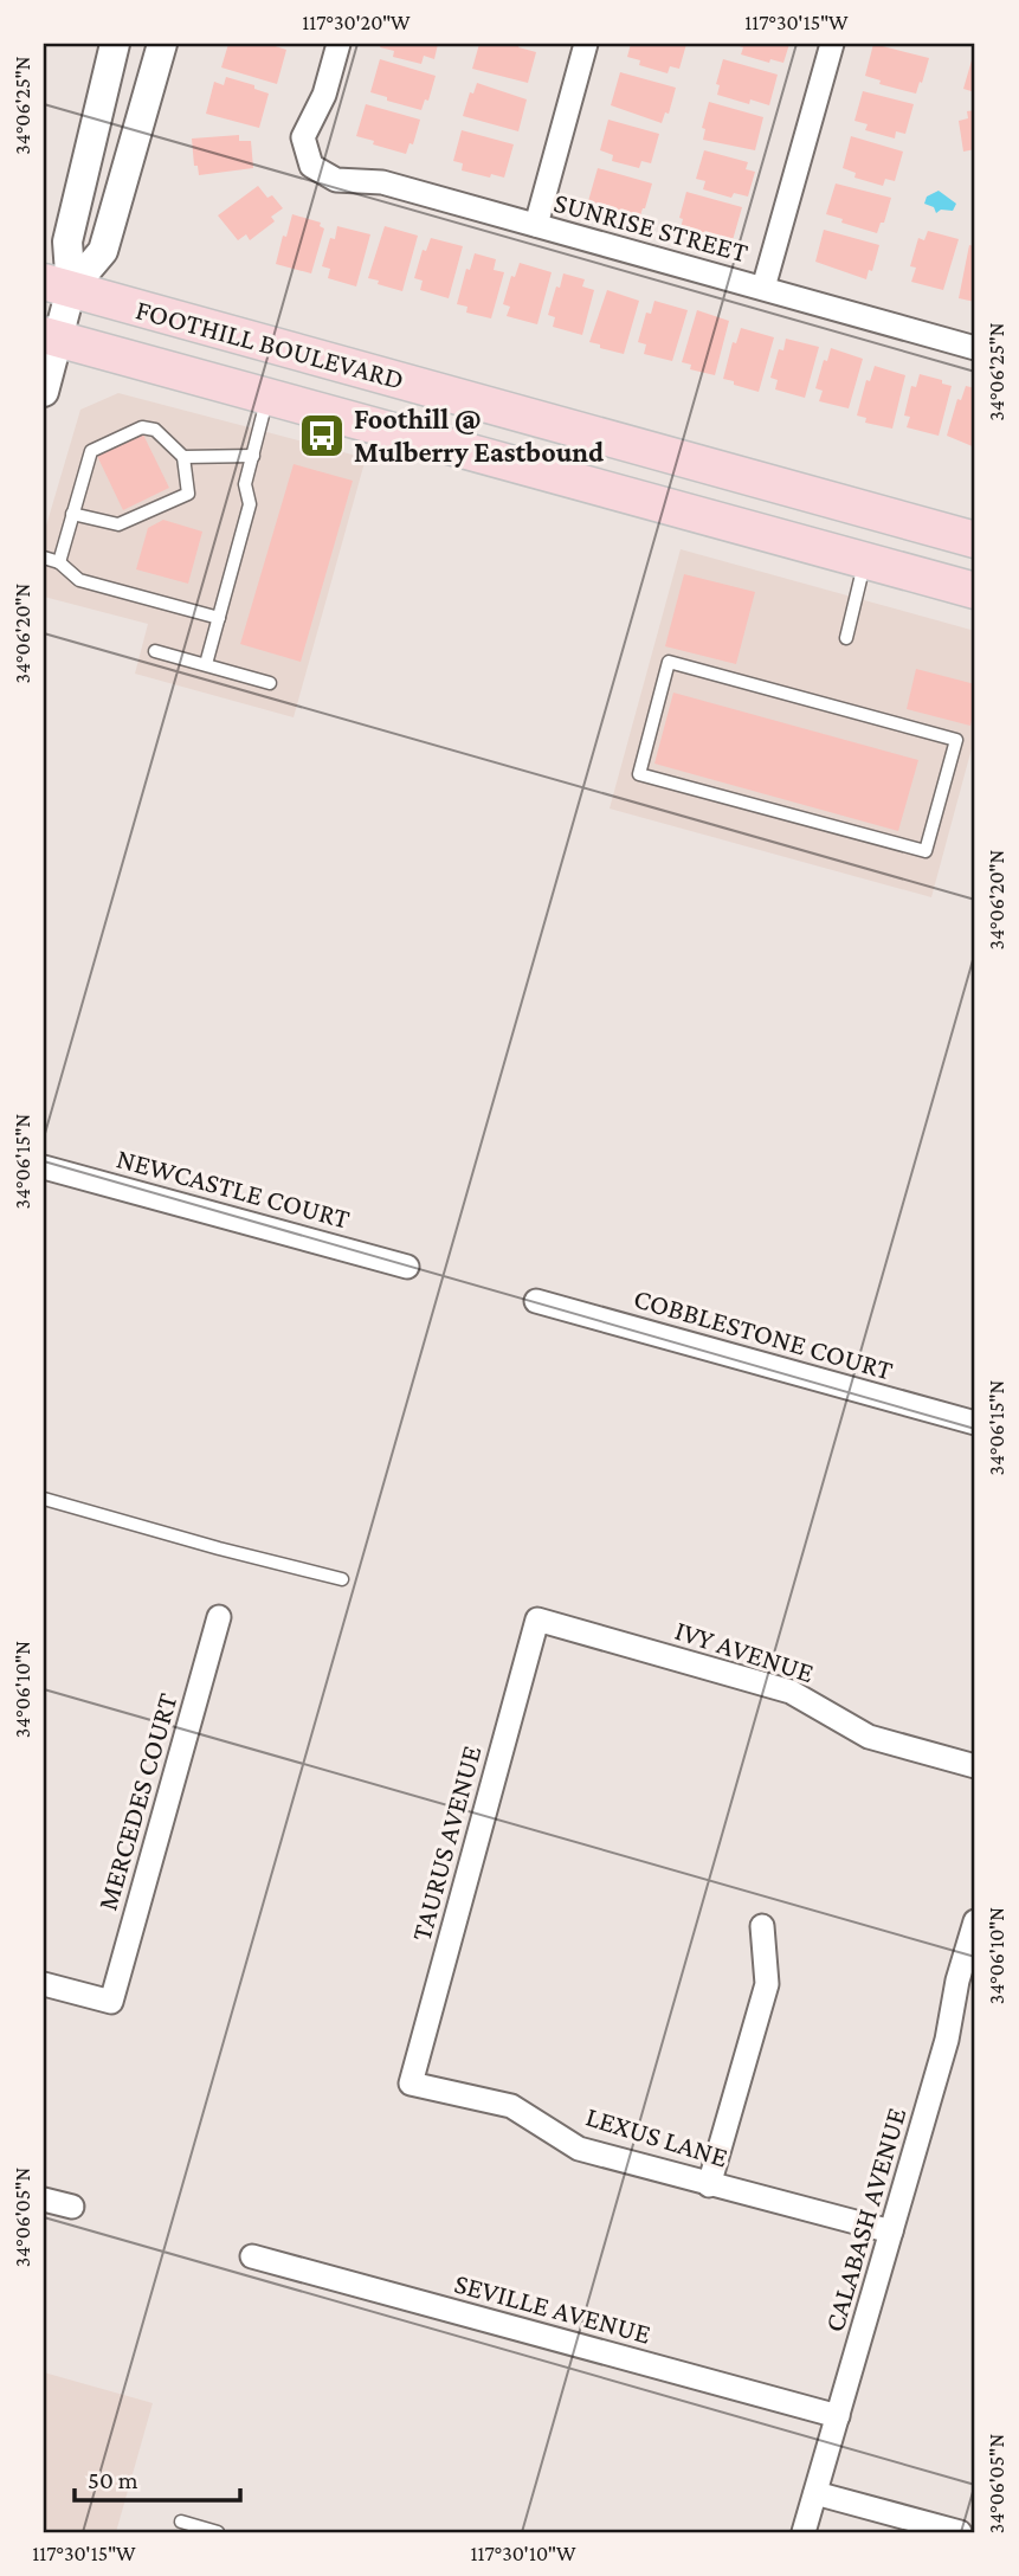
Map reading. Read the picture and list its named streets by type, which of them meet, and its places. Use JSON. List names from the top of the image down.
{
  "streets": {
    "main road": ["FOOTHILL BOULEVARD"],
    "street": [
      "SUNRISE STREET",
      "NEWCASTLE COURT",
      "COBBLESTONE COURT",
      "IVY AVENUE",
      "MERCEDES COURT",
      "TAURUS AVENUE",
      "LEXUS LANE",
      "CALABASH AVENUE",
      "SEVILLE AVENUE"
    ]
  },
  "crossings": [
    ["IVY AVENUE", "TAURUS AVENUE"],
    ["TAURUS AVENUE", "LEXUS LANE"],
    ["LEXUS LANE", "CALABASH AVENUE"],
    ["CALABASH AVENUE", "SEVILLE AVENUE"]
  ],
  "places": {
    "bus stop": ["Foothill @ Mulberry Eastbound"]
  },
  "scale_bar": "50 m",
  "coordinates": [
    "117°30'20\"W",
    "117°30'15\"W",
    "34°06'25\"N",
    "34°06'20\"N",
    "34°06'15\"N",
    "34°06'10\"N",
    "34°06'05\"N",
    "117°30'10\"W"
  ]
}
